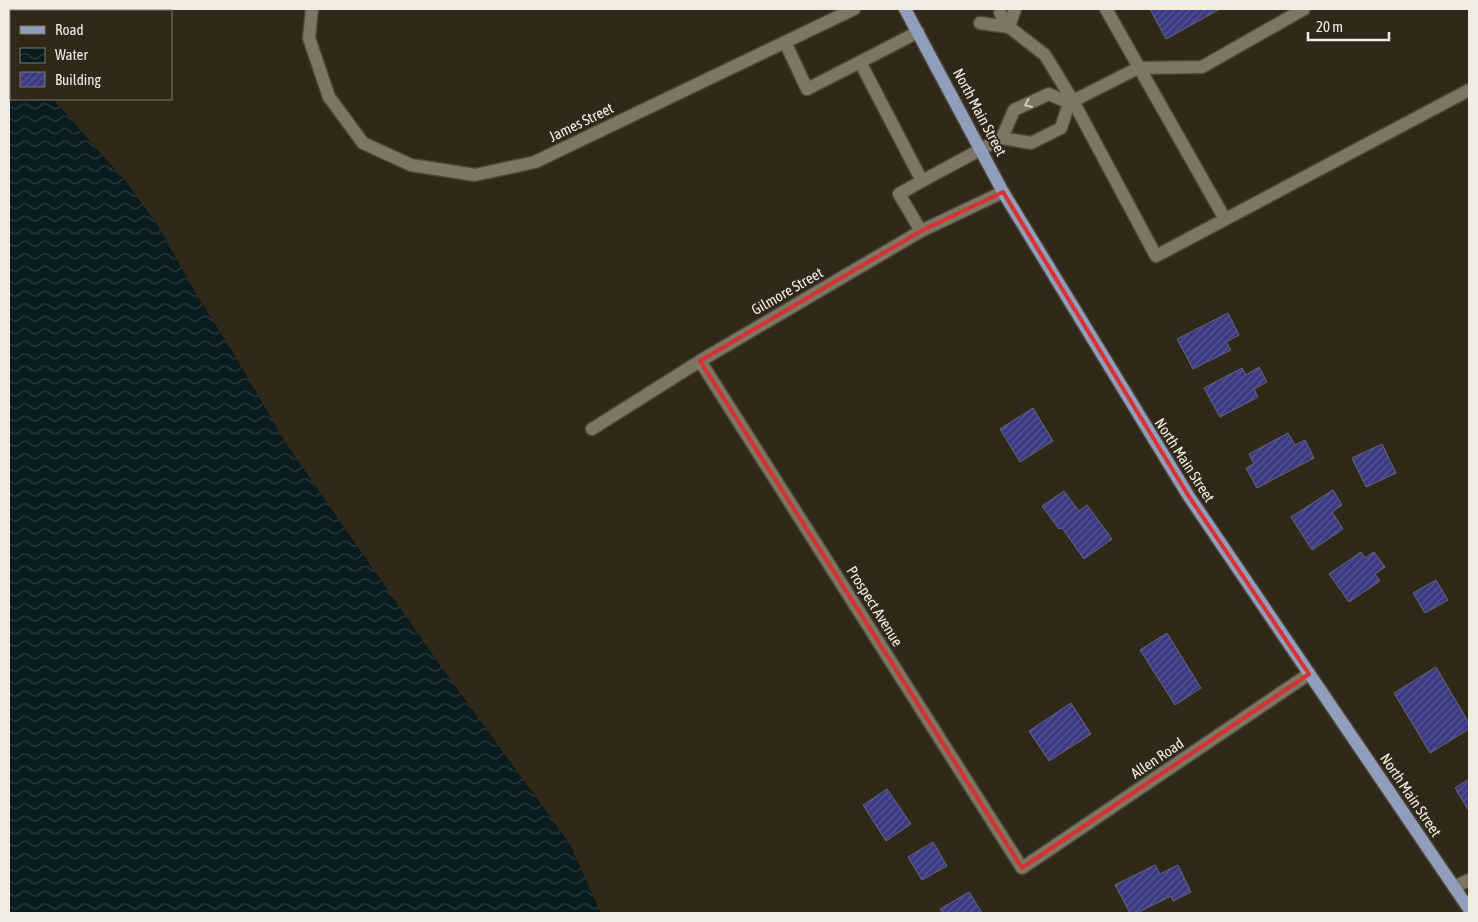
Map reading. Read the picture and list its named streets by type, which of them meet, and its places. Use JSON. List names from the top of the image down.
{
  "streets": {
    "main road": ["North Main Street"],
    "street": [
      "James Street",
      "Gilmore Street",
      "Prospect Avenue",
      "Allen Road"
    ]
  },
  "crossings": [
    ["North Main Street", "Gilmore Street"],
    ["North Main Street", "Allen Road"],
    ["Gilmore Street", "Prospect Avenue"],
    ["Prospect Avenue", "Allen Road"]
  ],
  "legend": ["Road", "Water", "Building"],
  "scale_bar": "20 m"
}
